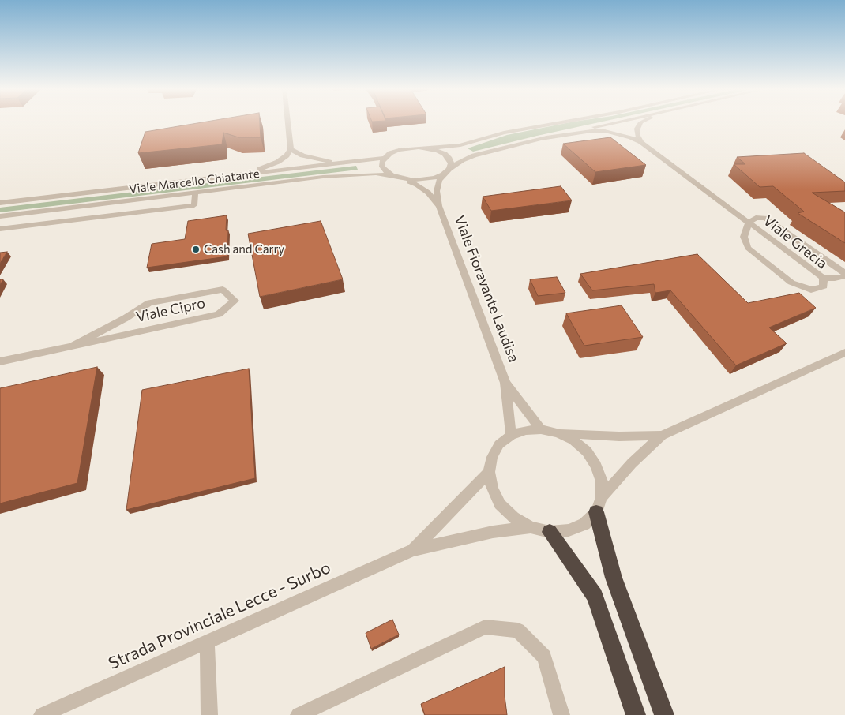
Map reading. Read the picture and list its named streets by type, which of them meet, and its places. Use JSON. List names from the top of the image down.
{
  "streets": {
    "street": [
      "Viale Marcello Chiatante",
      "Viale Grecia",
      "Viale Fioravante Laudisa",
      "Viale Cipro",
      "Strada Provinciale Lecce - Surbo"
    ]
  },
  "crossings": [
    ["Viale Marcello Chiatante", "Viale Grecia"],
    ["Viale Marcello Chiatante", "Viale Fioravante Laudisa"],
    ["Viale Fioravante Laudisa", "Strada Provinciale Lecce - Surbo"]
  ],
  "places": ["Cash and Carry"]
}
